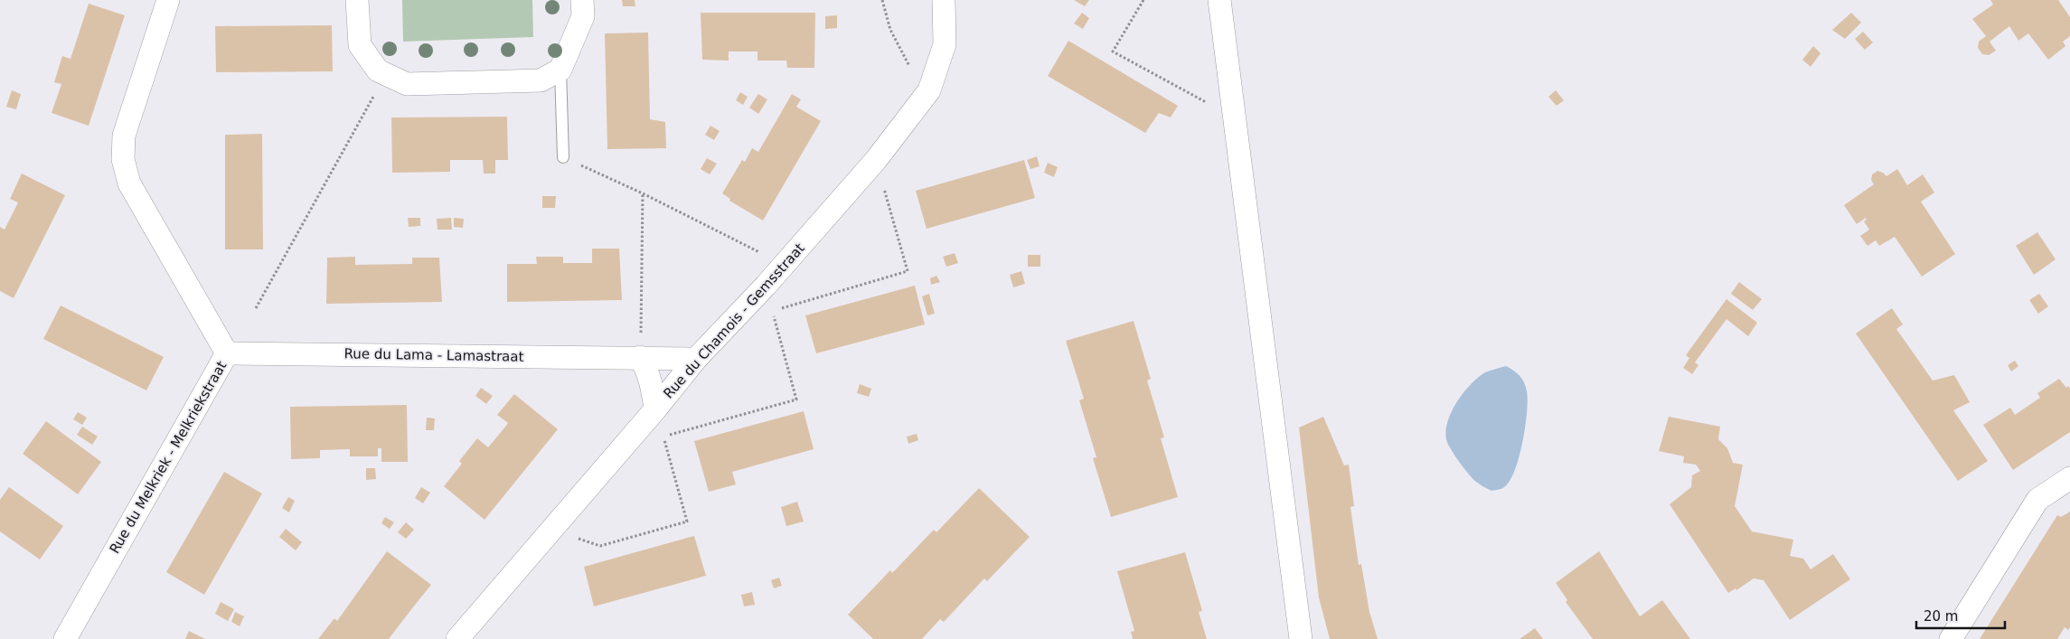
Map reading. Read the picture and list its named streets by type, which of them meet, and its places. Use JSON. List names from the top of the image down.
{
  "streets": {
    "street": ["Rue du Chamois - Gemsstraat", "Rue du Lama - Lamastraat", "Rue du Melkriek - Melkriekstraat"]
  },
  "crossings": [
    ["Rue du Chamois - Gemsstraat", "Rue du Lama - Lamastraat"],
    ["Rue du Lama - Lamastraat", "Rue du Melkriek - Melkriekstraat"]
  ],
  "scale_bar": "20 m"
}
